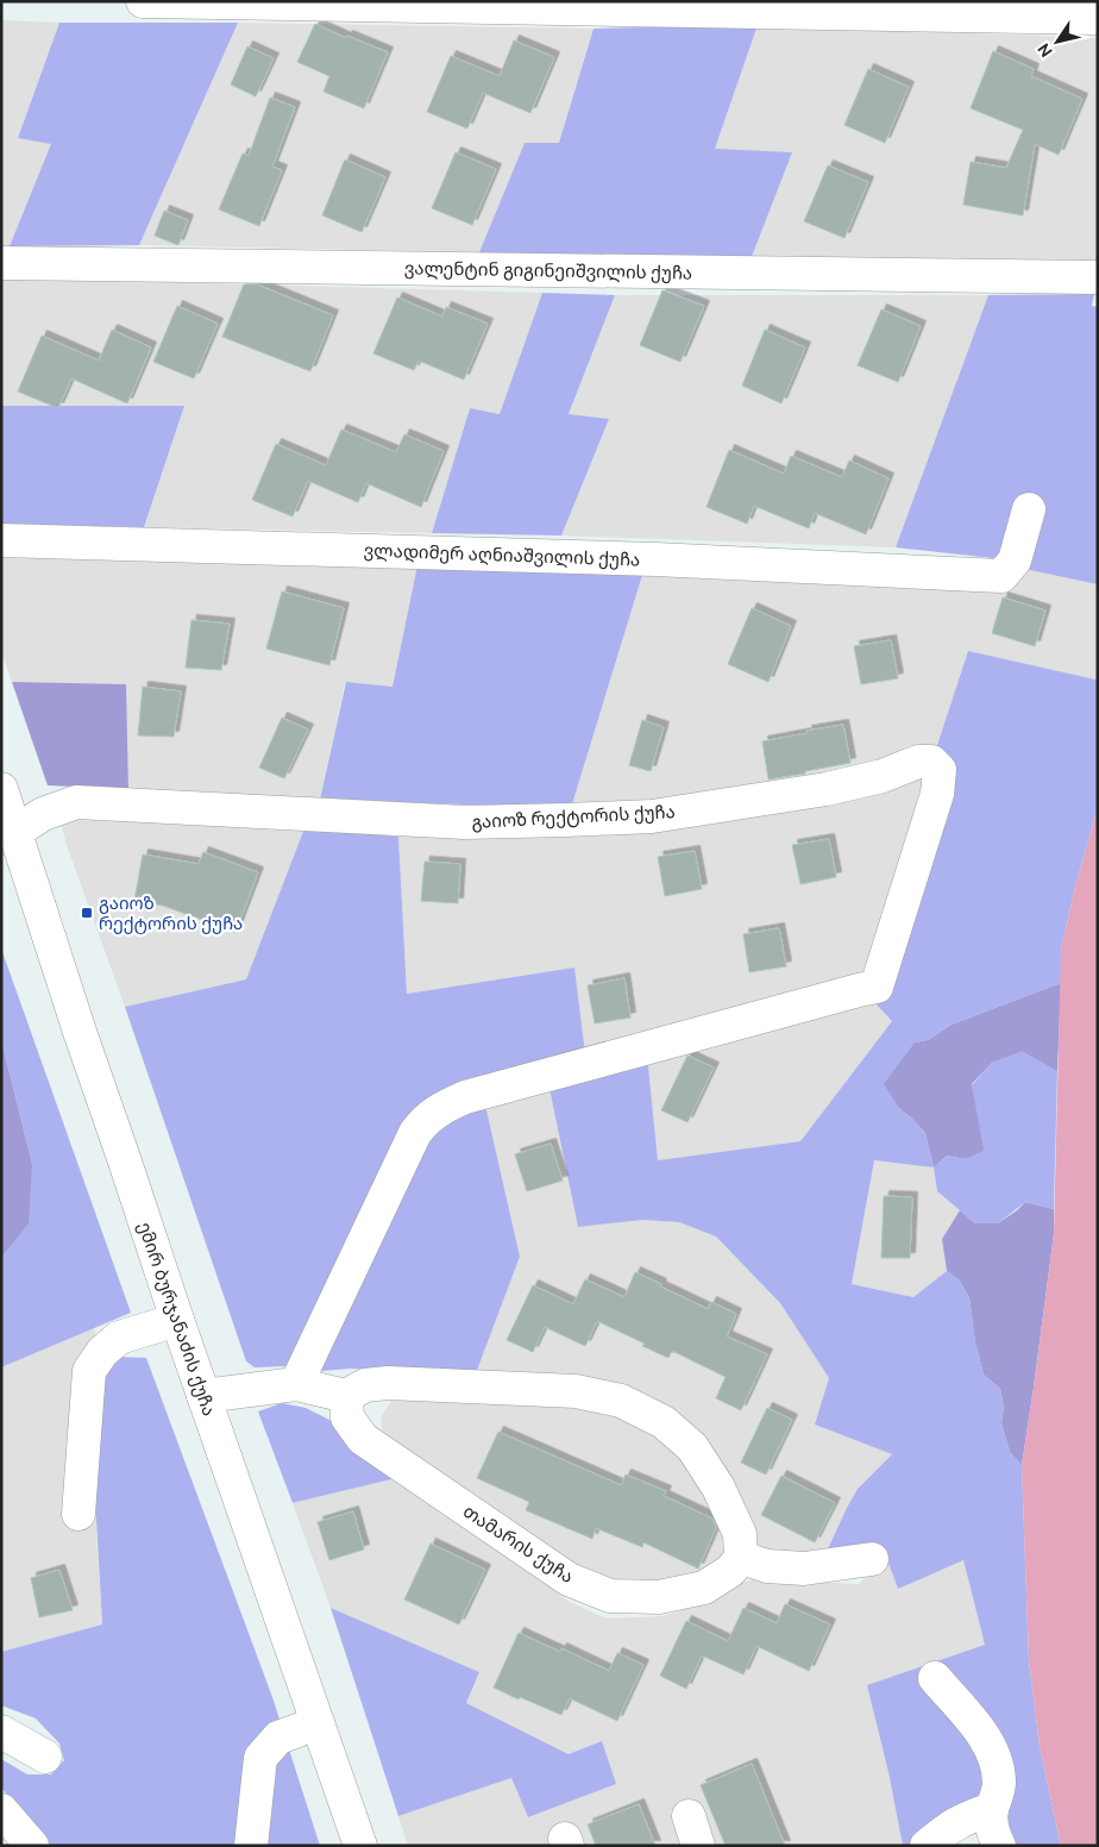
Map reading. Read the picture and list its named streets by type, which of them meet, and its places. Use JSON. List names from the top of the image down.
{
  "streets": {
    "street": [
      "ვალენტინ გიგინეიშვილის ქუჩა",
      "ვლადიმერ აღნიაშვილის ქუჩა",
      "გაიოზ რექტორის ქუჩა",
      "ემირ ბურჯანაძის ქუჩა",
      "თამარის ქუჩა"
    ]
  },
  "crossings": [
    ["გაიოზ რექტორის ქუჩა", "ემირ ბურჯანაძის ქუჩა"]
  ],
  "places": {
    "transit": ["გაიოზ რექტორის ქუჩა"]
  },
  "north": "bottom left"
}
